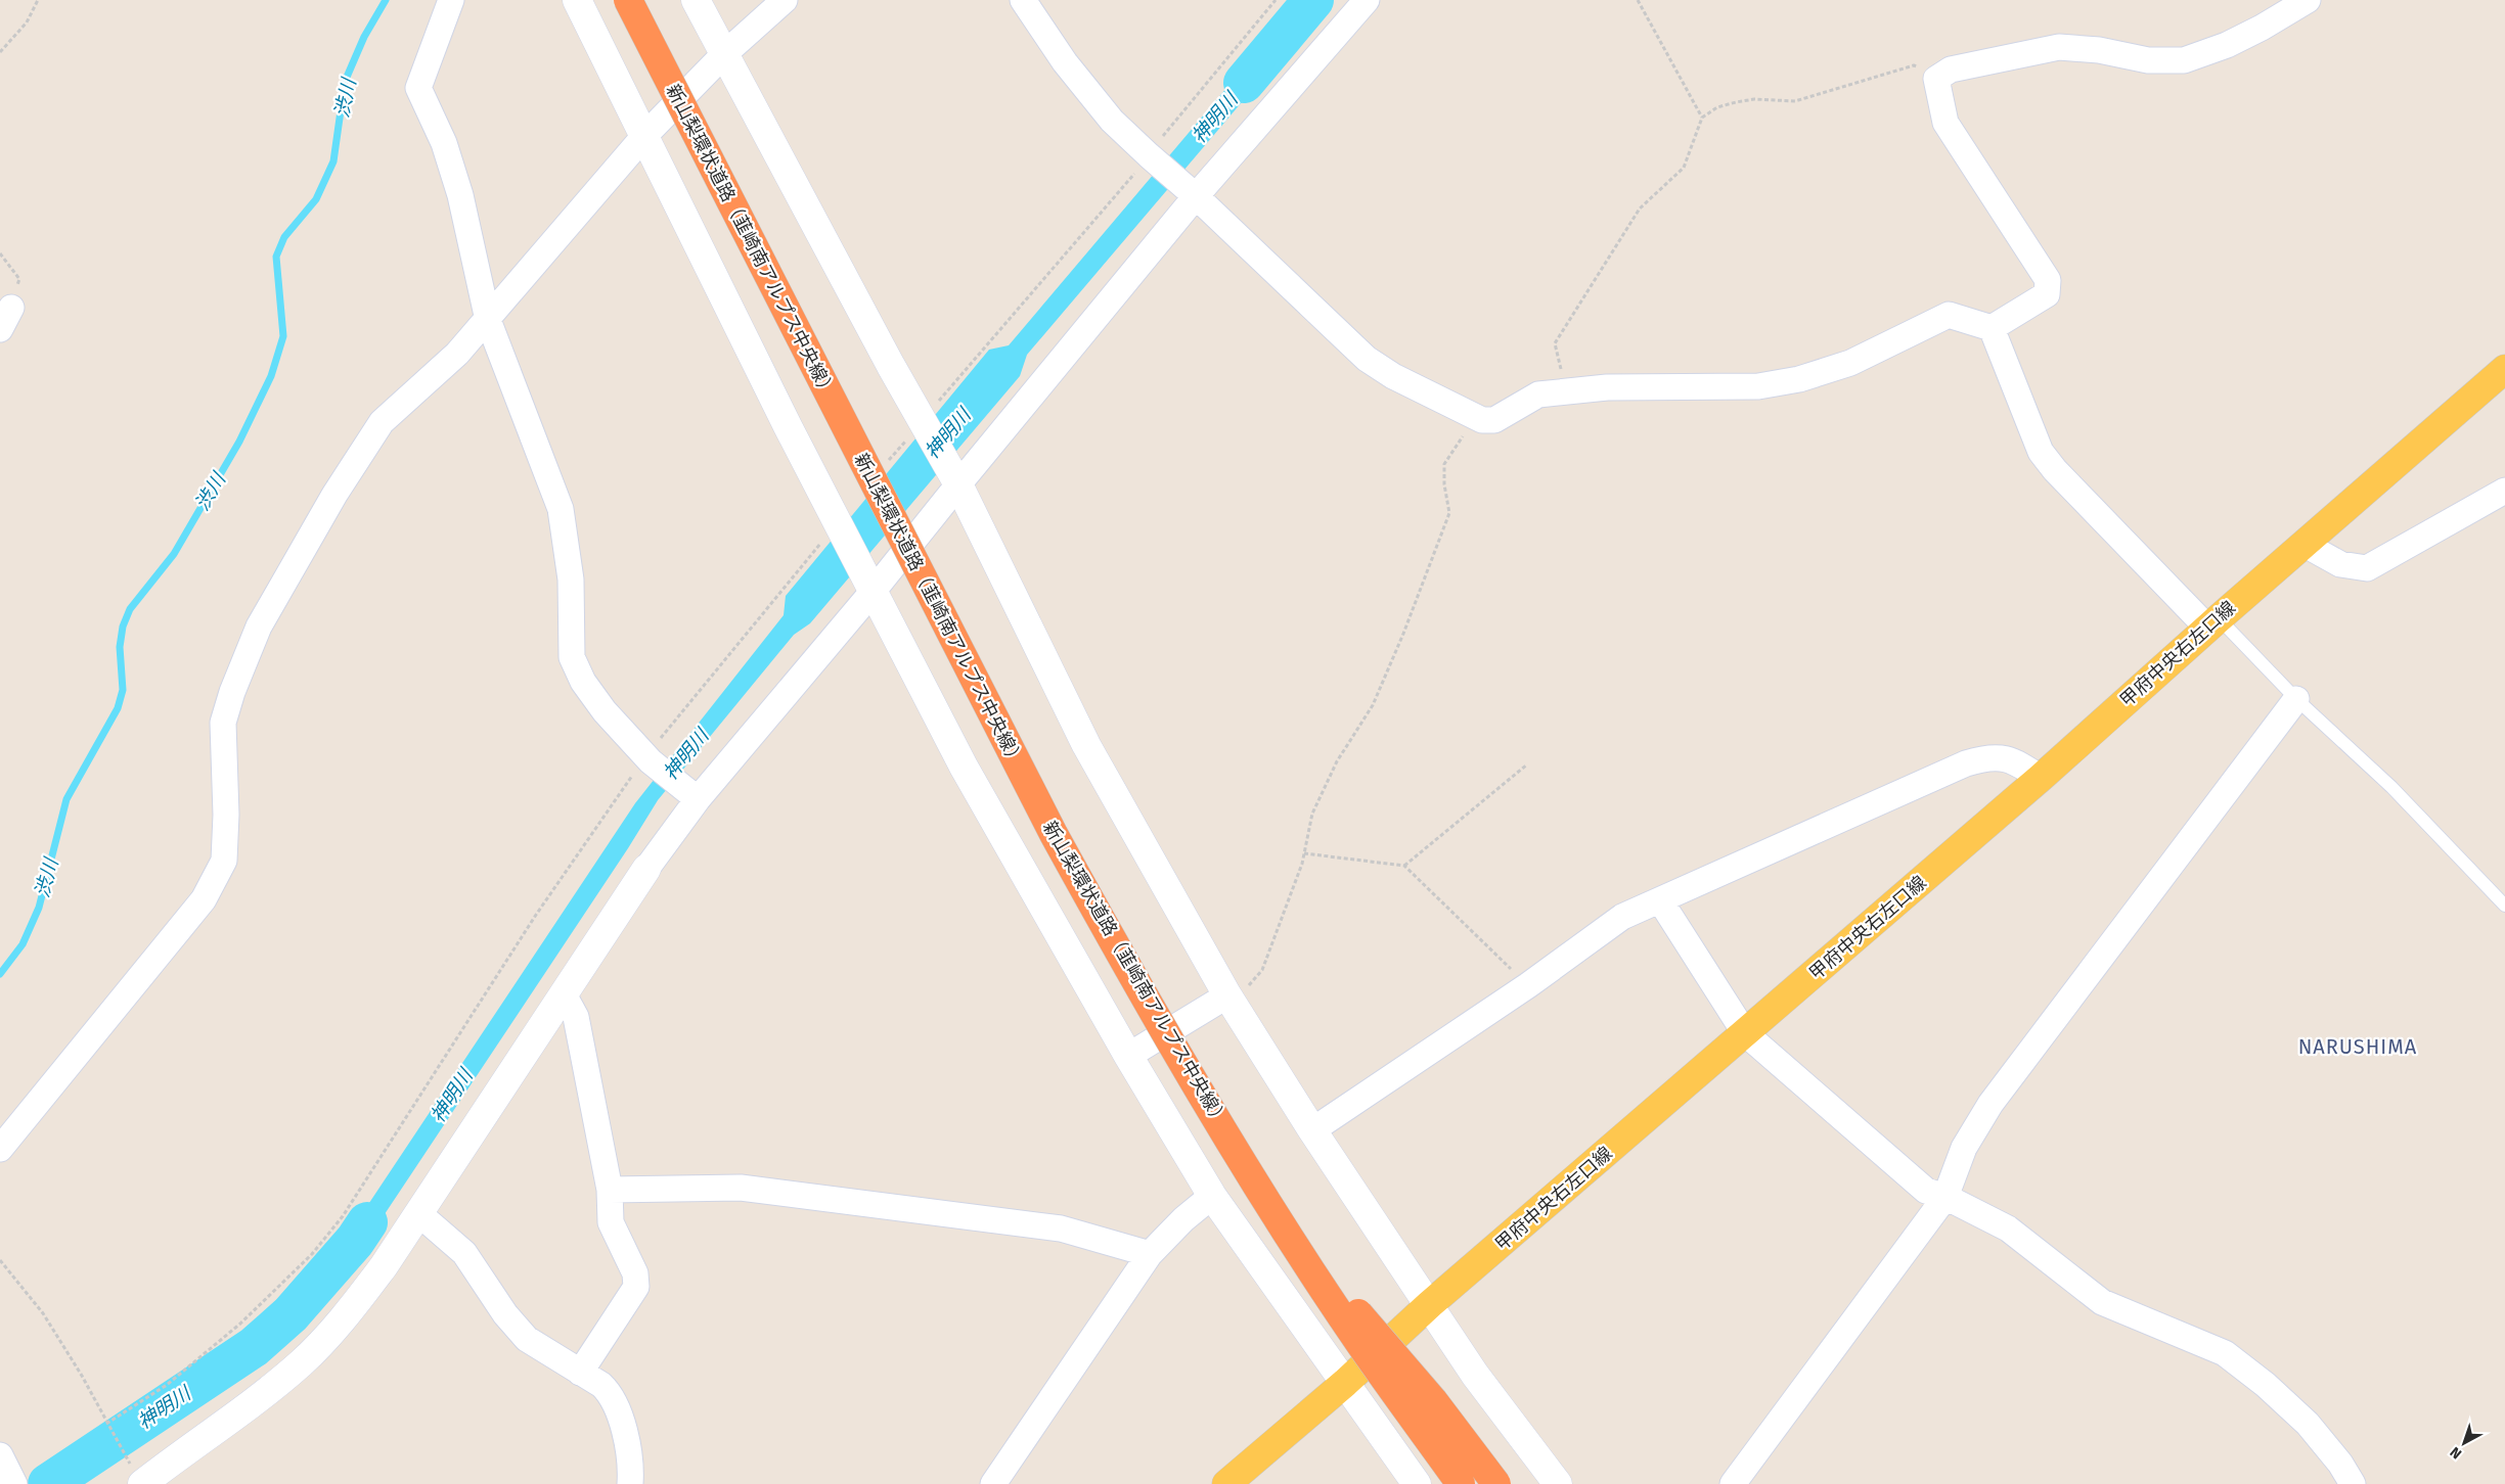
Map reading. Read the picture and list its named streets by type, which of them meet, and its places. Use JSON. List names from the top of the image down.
{
  "streets": {
    "highway": ["新山梨環状道路（韮崎南アルプス中央線）"],
    "main road": ["甲府中央右左口線"]
  },
  "districts": ["NARUSHIMA"],
  "water": ["渋川", "神明川"],
  "north": "bottom left"
}
